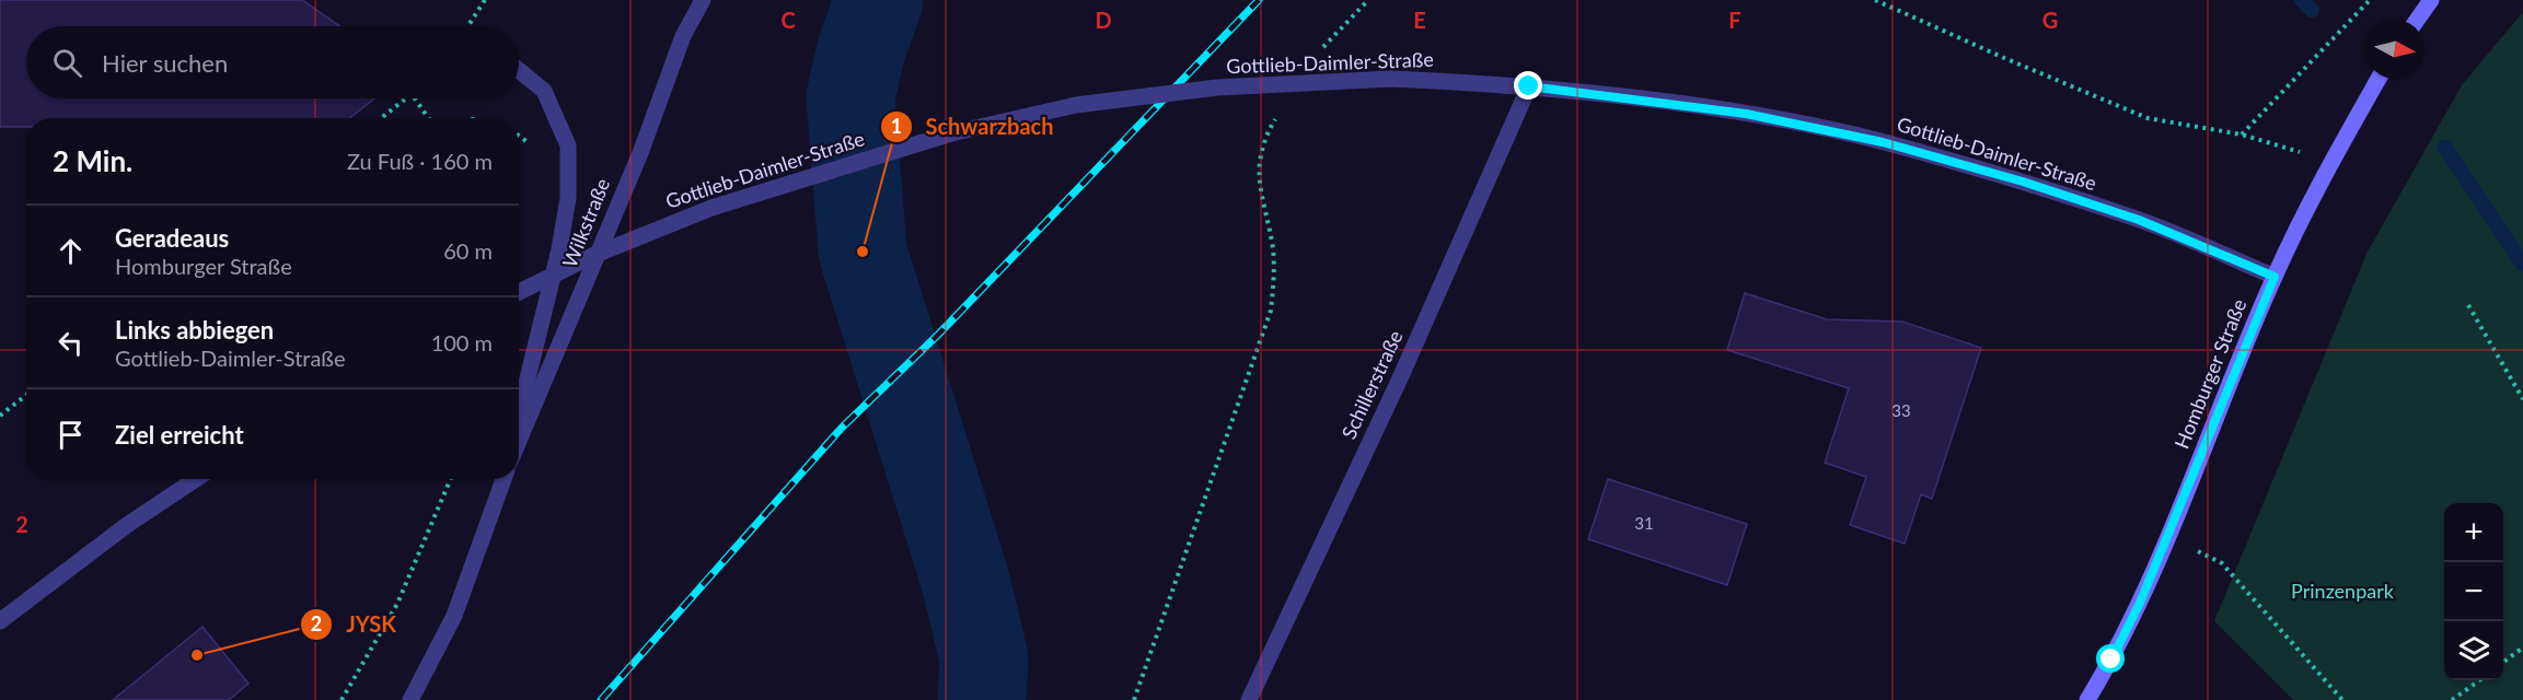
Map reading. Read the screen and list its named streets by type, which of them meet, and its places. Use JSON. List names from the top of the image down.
{
  "streets": {
    "main road": ["Homburger Straße"],
    "street": ["Gottlieb-Daimler-Straße", "Wilkstraße", "Schillerstraße"]
  },
  "crossings": [
    ["Gottlieb-Daimler-Straße", "Homburger Straße"],
    ["Gottlieb-Daimler-Straße", "Schillerstraße"]
  ],
  "parks": ["Prinzenpark"],
  "places": ["Schwarzbach", "JYSK"],
  "house_numbers": ["33", "31"],
  "north": "right",
  "page": {
    "search": "Hier suchen",
    "heading": ["2 Min.", "Zu Fuß · 160 m"],
    "list": [
      ["Geradeaus", "Homburger Straße", "60 m"],
      ["Links abbiegen", "Gottlieb-Daimler-Straße", "100 m"],
      "Ziel erreicht"
    ],
    "map_buttons": ["+", "−"]
  },
  "grid": {
    "columns": [
      "C",
      "D",
      "E",
      "F",
      "G"
    ],
    "rows": ["2"]
  }
}
